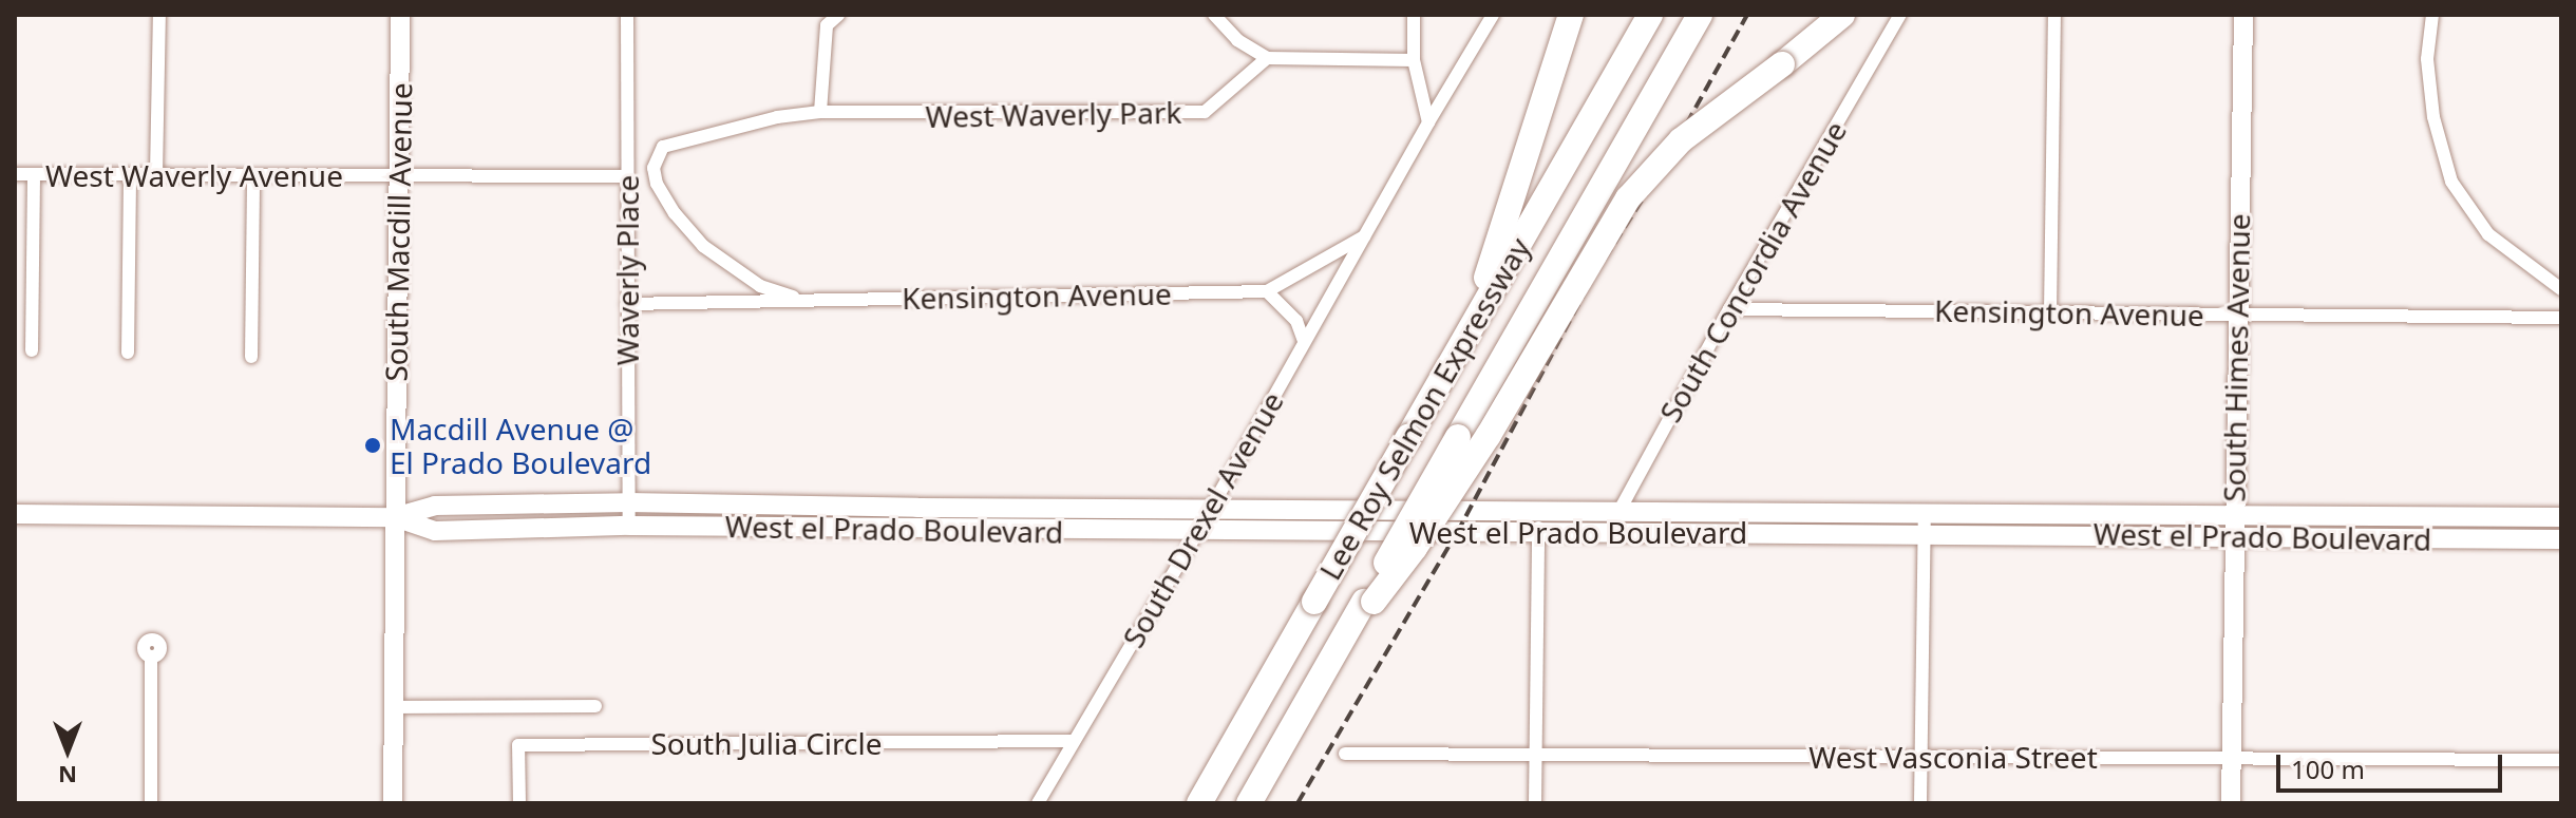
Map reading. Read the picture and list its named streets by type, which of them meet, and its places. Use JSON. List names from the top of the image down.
{
  "streets": {
    "highway": ["Lee Roy Selmon Expressway"],
    "street": [
      "West Waverly Park",
      "West Waverly Avenue",
      "South Macdill Avenue",
      "Waverly Place",
      "South Concordia Avenue",
      "Kensington Avenue",
      "South Himes Avenue",
      "South Drexel Avenue",
      "West el Prado Boulevard",
      "South Julia Circle",
      "West Vasconia Street"
    ]
  },
  "crossings": [
    ["West Waverly Avenue", "South Macdill Avenue"],
    ["West Waverly Avenue", "Waverly Place"],
    ["West Waverly Avenue", "Kensington Avenue"],
    ["South Macdill Avenue", "West el Prado Boulevard"],
    ["Waverly Place", "Kensington Avenue"],
    ["Waverly Place", "West el Prado Boulevard"],
    ["South Concordia Avenue", "Kensington Avenue"],
    ["South Concordia Avenue", "West el Prado Boulevard"],
    ["Kensington Avenue", "South Himes Avenue"],
    ["Kensington Avenue", "South Drexel Avenue"],
    ["South Himes Avenue", "West el Prado Boulevard"],
    ["South Himes Avenue", "West Vasconia Street"],
    ["South Drexel Avenue", "West el Prado Boulevard"],
    ["South Drexel Avenue", "South Julia Circle"]
  ],
  "places": ["Macdill Avenue @ El Prado Boulevard"],
  "scale_bar": "100 m",
  "north": "bottom"
}
